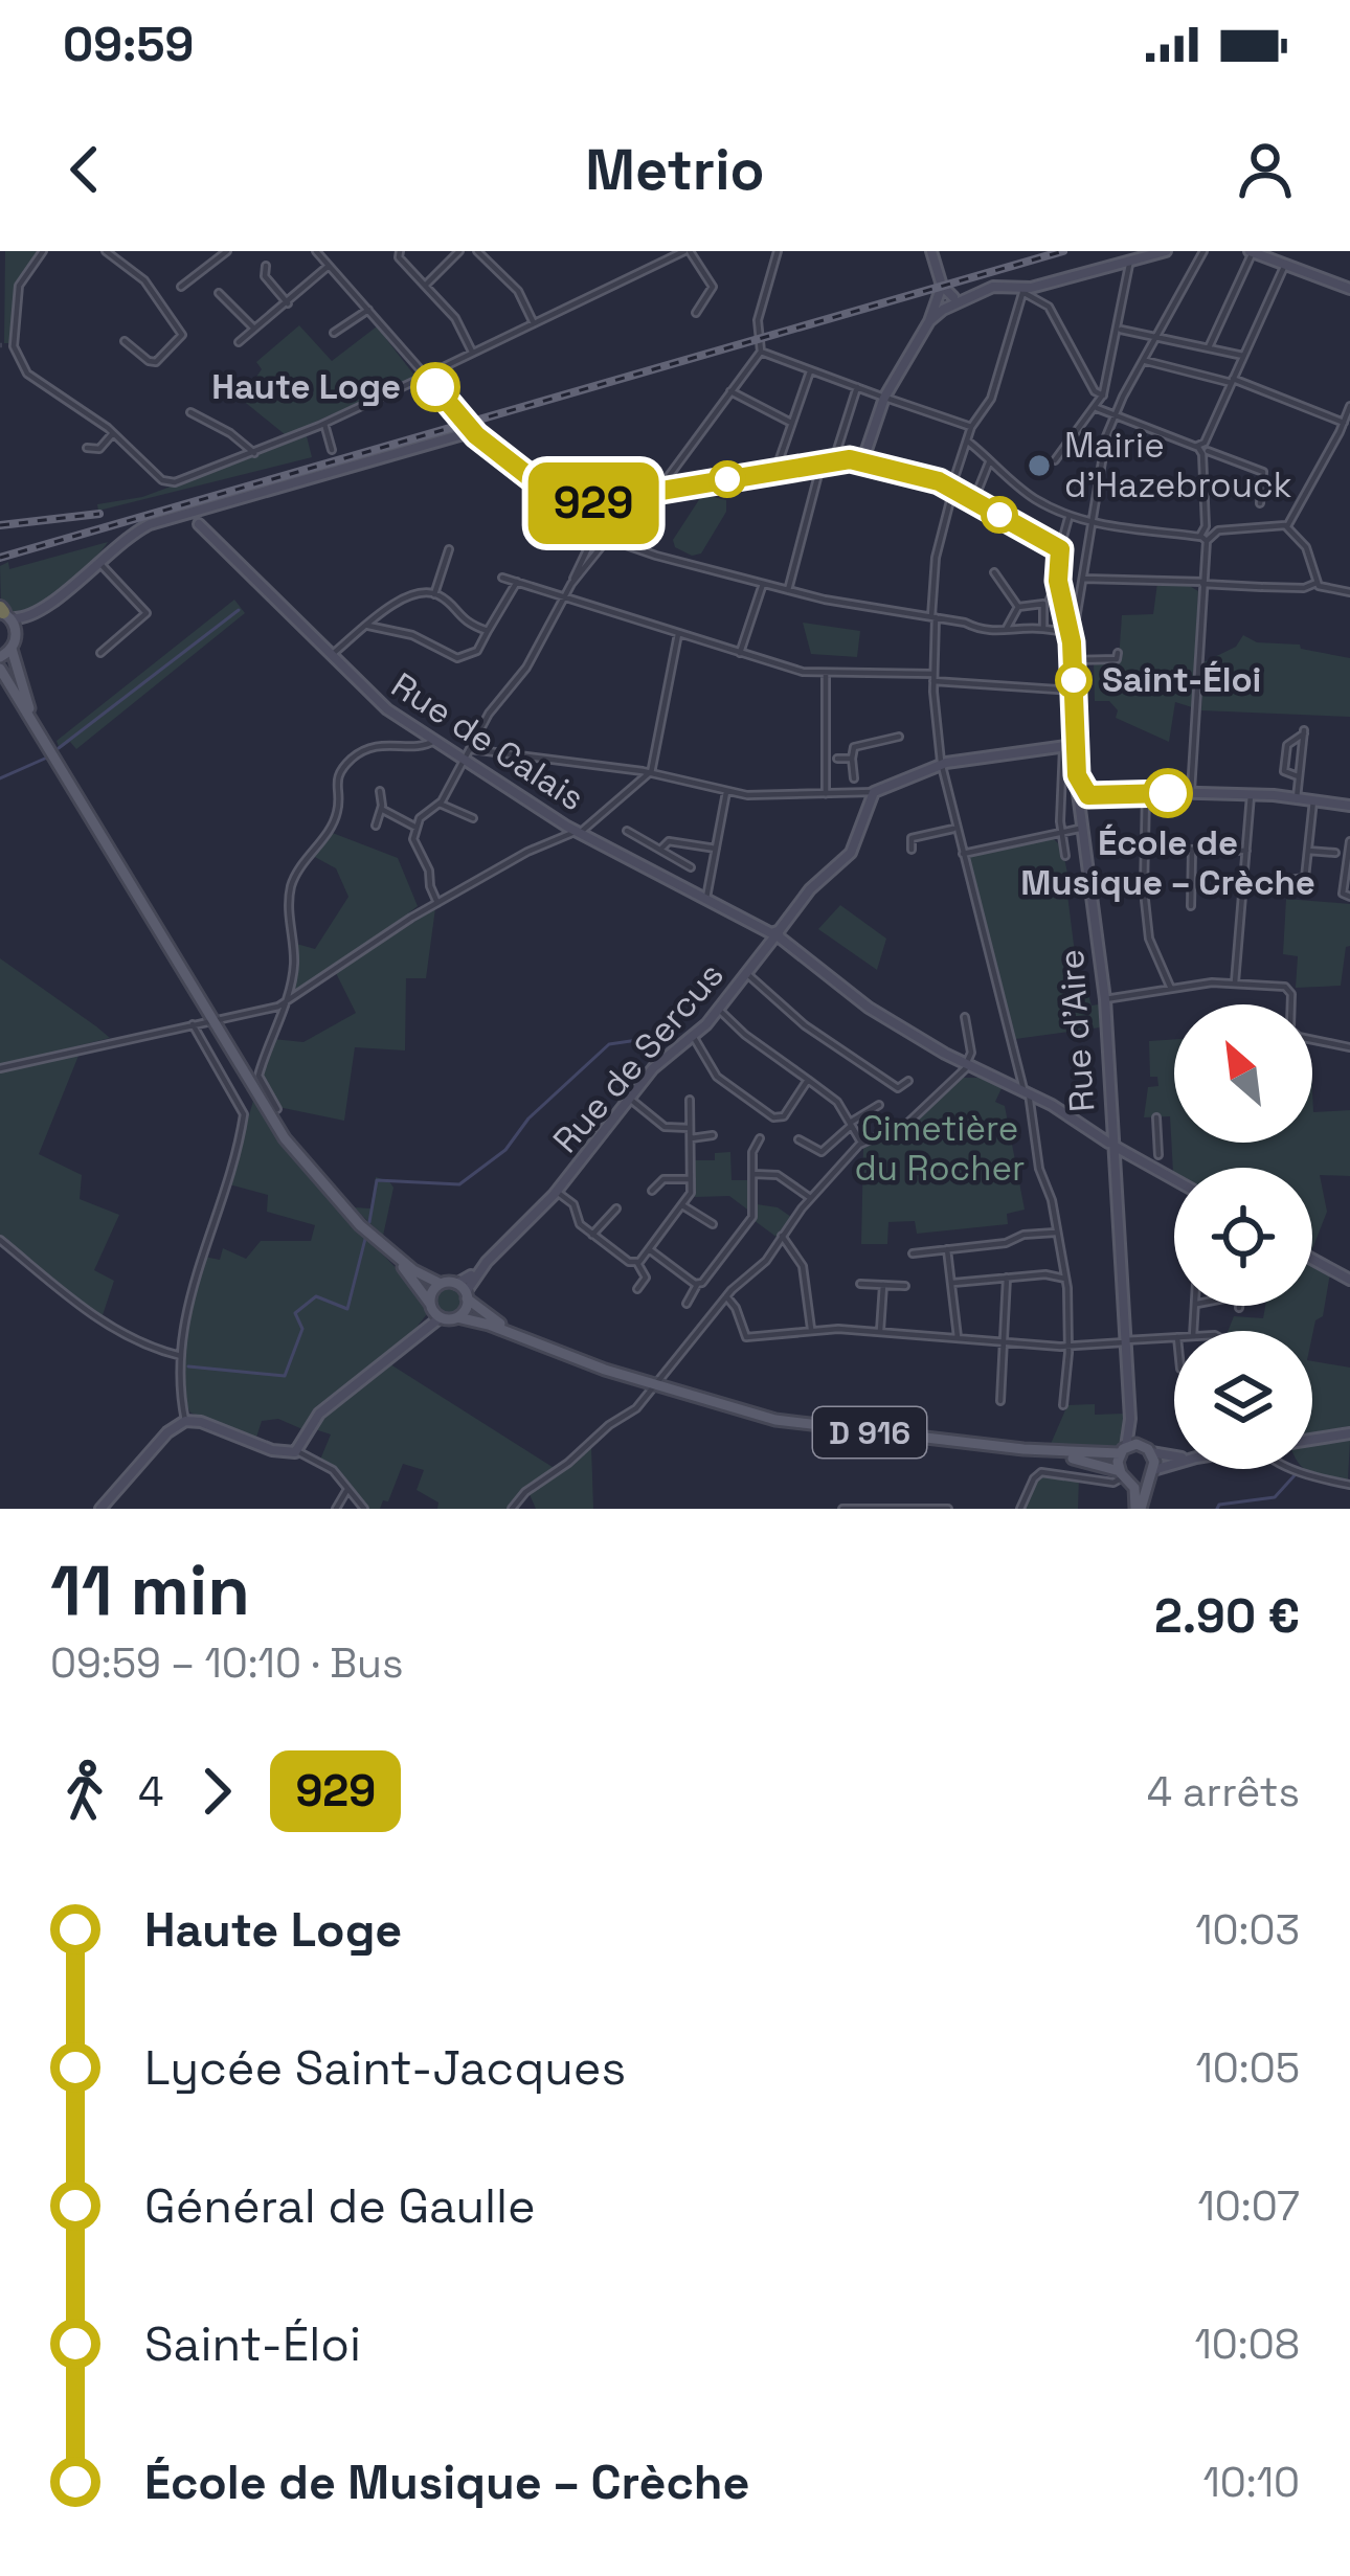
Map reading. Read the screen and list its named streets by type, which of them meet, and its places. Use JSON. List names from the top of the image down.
{
  "streets": {
    "main road": ["D 916"],
    "street": ["Rue de Calais", "Rue d'Aire", "Rue de Sercus"]
  },
  "crossings": [
    ["Rue de Calais", "Rue d'Aire"],
    ["Rue de Calais", "Rue de Sercus"],
    ["Rue d'Aire", "D 916"],
    ["Rue de Sercus", "D 916"]
  ],
  "parks": ["Cimetière du Rocher"],
  "places": [
    "Haute Loge",
    "Mairie d'Hazebrouck",
    "Saint-Éloi",
    "École de Musique – Crèche"
  ],
  "lines": ["bus line 929"],
  "north": "top left",
  "page": {
    "status": "09:59",
    "header": "Metrio",
    "on_map": "929",
    "heading": ["11 min", "09:59 – 10:10 · Bus", "2.90 €"],
    "legs": ["4", "929", "4 arrêts"],
    "list": [
      {
        "name": "Haute Loge",
        "value": "10:03"
      },
      {
        "name": "Lycée Saint-Jacques",
        "value": "10:05"
      },
      {
        "name": "Général de Gaulle",
        "value": "10:07"
      },
      {
        "name": "Saint-Éloi",
        "value": "10:08"
      },
      {
        "name": "École de Musique – Crèche",
        "value": "10:10"
      }
    ]
  }
}
